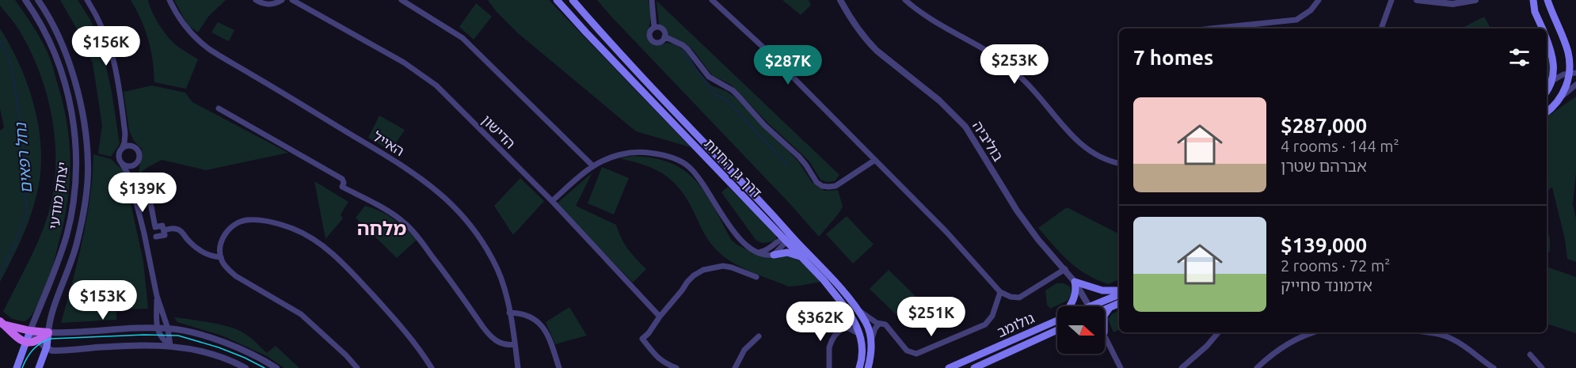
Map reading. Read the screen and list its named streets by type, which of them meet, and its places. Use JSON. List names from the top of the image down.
{
  "streets": {
    "main road": ["דרך גן החיות", "יצחק מודעי", "גולומב"],
    "street": ["הדישון", "בוליביה", "האייל"]
  },
  "districts": ["מלחה"],
  "water": ["נחל רפאים"],
  "north": "right",
  "page": {
    "price": [
      "$156K",
      "$253K",
      "$287K",
      "$139K",
      "$153K",
      "$251K",
      "$362K"
    ],
    "heading": "7 homes",
    "list": [
      {
        "name": "$287,000",
        "note": "4 rooms · 144 m² · אברהם שטרן"
      },
      {
        "name": "$139,000",
        "note": "2 rooms · 72 m² · אדמונד סחייק"
      }
    ]
  }
}
